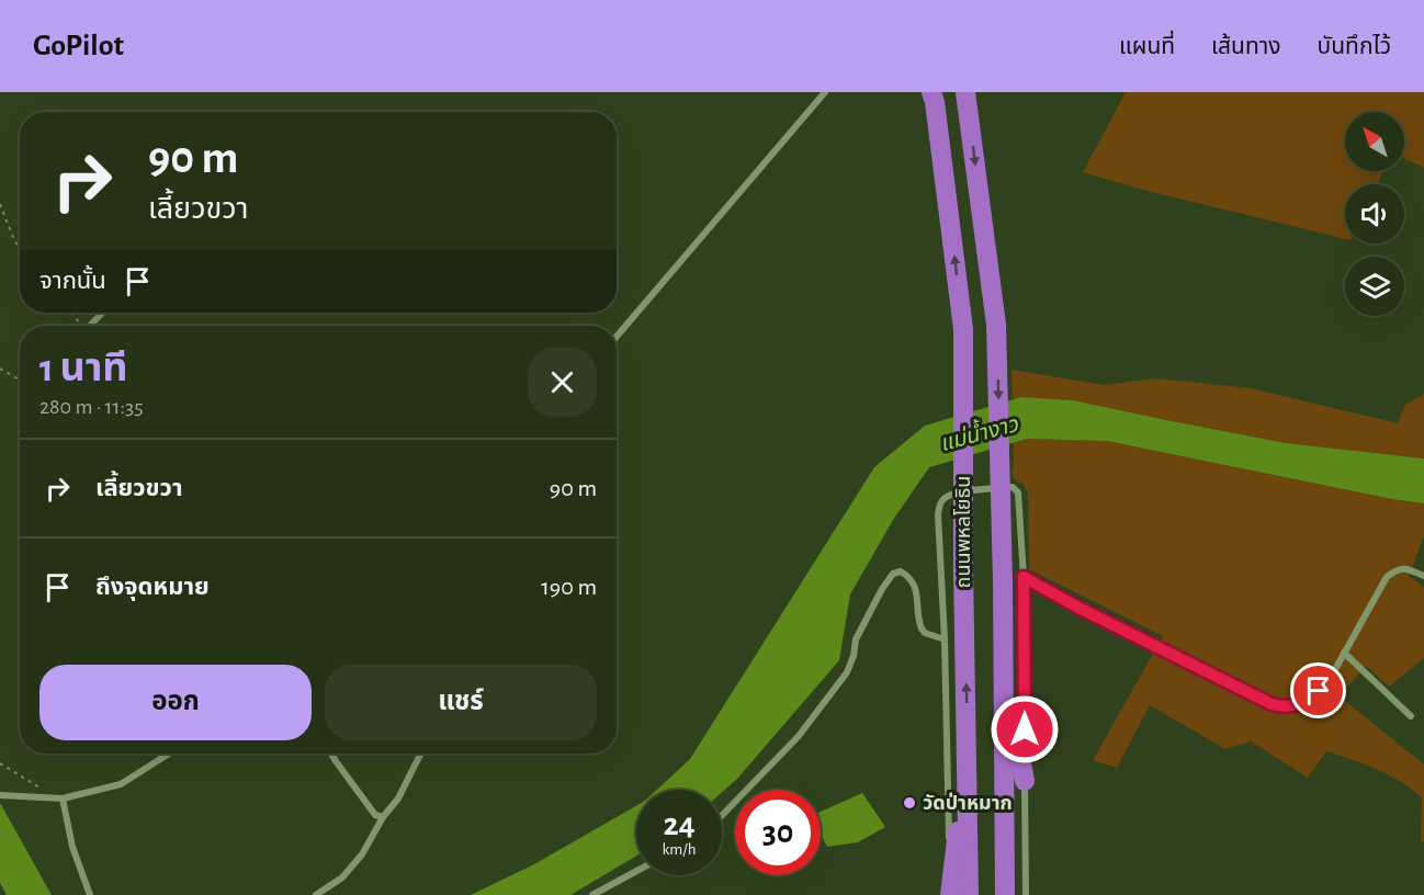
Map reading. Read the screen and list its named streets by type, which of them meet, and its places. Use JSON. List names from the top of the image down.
{
  "streets": {
    "highway": ["ถนนพหลโยธิน"]
  },
  "water": ["แม่น้ำงาว"],
  "places": ["วัดป่าหมาก"],
  "north": "top left",
  "page": {
    "header": "GoPilot",
    "nav": ["แผนที่", "เส้นทาง", "บันทึกไว้"],
    "turn": ["90 m", "เลี้ยวขวา"],
    "then": "จากนั้น",
    "heading": ["1 นาที", "280 m · 11:35"],
    "list": [
      {
        "name": "เลี้ยวขวา",
        "value": "90 m"
      },
      {
        "name": "ถึงจุดหมาย",
        "value": "190 m"
      }
    ],
    "buttons": ["ออก", "แชร์"],
    "speed": "24 km/h",
    "limit": "30"
  }
}
